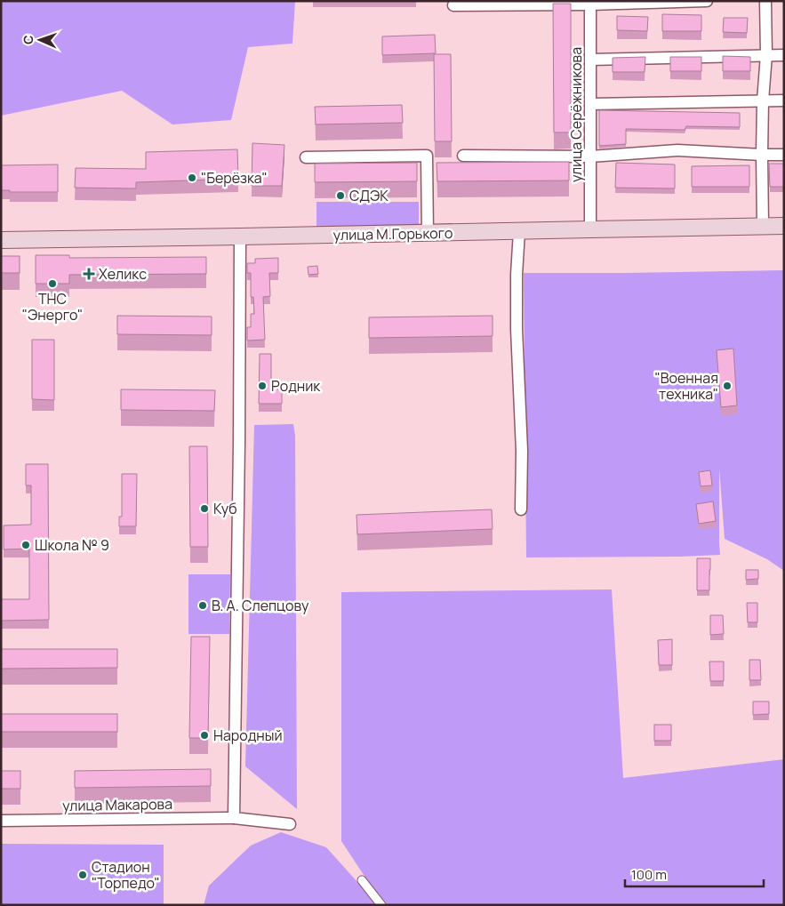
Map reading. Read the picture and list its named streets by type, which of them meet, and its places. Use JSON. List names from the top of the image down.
{
  "streets": {
    "main road": ["улица М.Горького"],
    "street": ["улица Серёжникова", "улица Макарова"]
  },
  "crossings": [
    ["улица Серёжникова", "улица М.Горького"]
  ],
  "places": {
    "other": [
      "\"Берёзка\"",
      "СДЭК",
      "ТНС \"Энерго\"",
      "Родник",
      "\"Военная техника\"",
      "Куб",
      "Школа № 9",
      "В. А. Слепцову",
      "Народный",
      "Стадион \"Торпедо\""
    ],
    "health": ["Хеликс"]
  },
  "scale_bar": "100 m",
  "north": "left"
}
